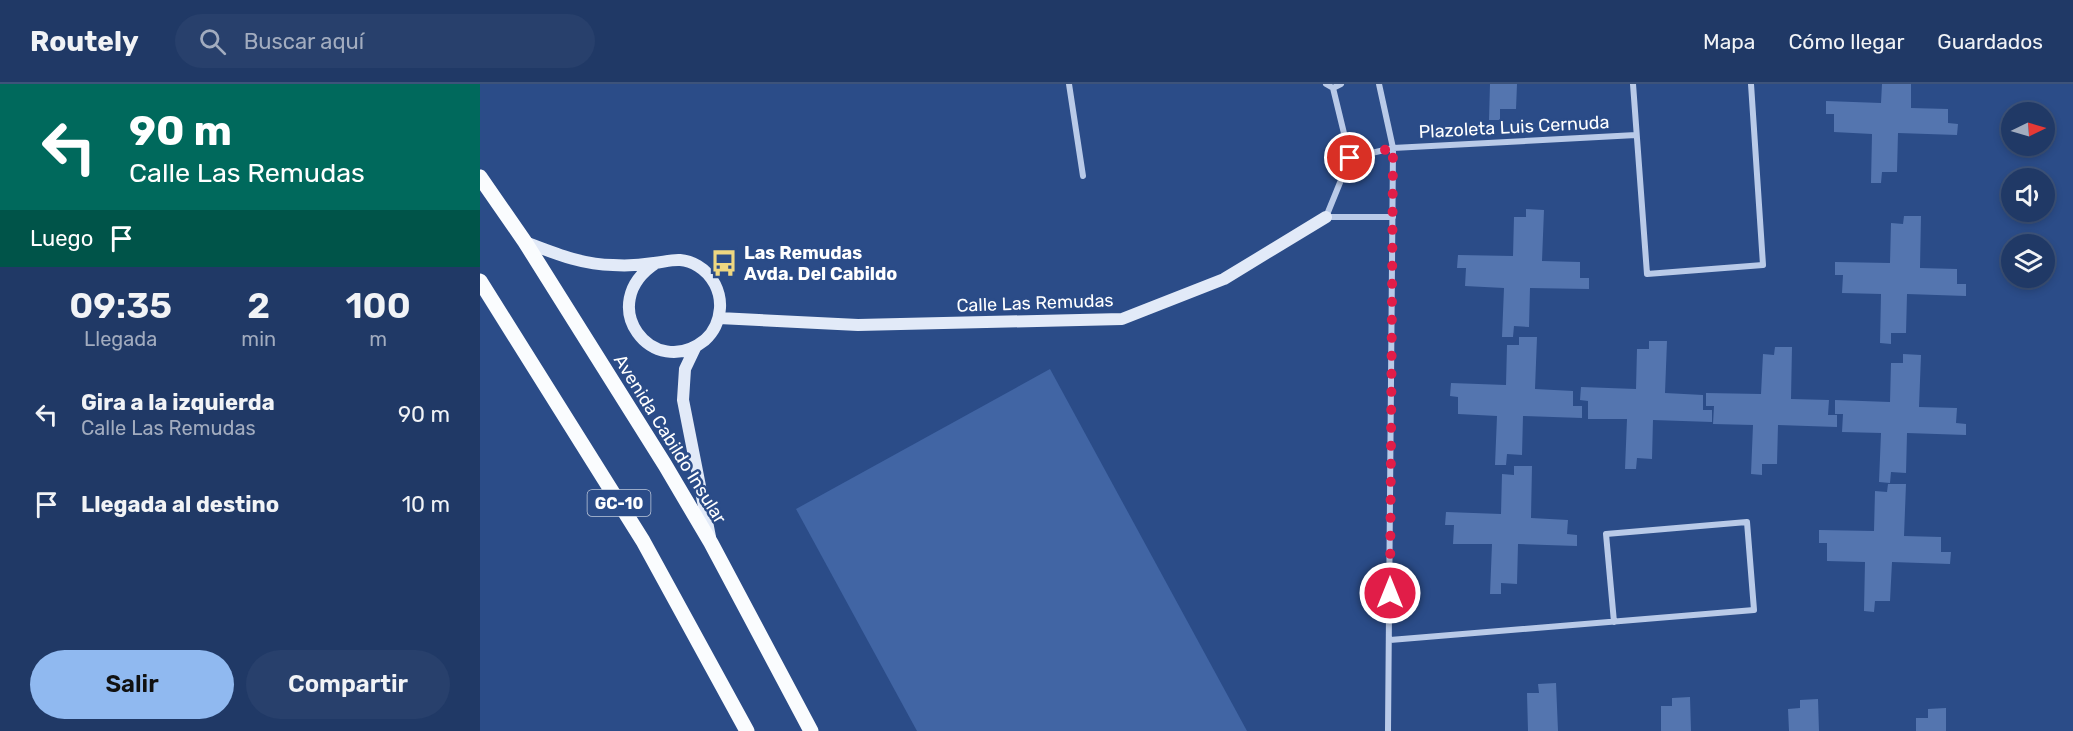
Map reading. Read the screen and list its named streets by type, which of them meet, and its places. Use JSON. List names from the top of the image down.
{
  "streets": {
    "main road": ["Avenida Cabildo Insular", "GC-10"],
    "street": ["Plazoleta Luis Cernuda", "Calle Las Remudas"]
  },
  "places": {
    "bus stop": ["Las Remudas Avda. Del Cabildo"]
  },
  "north": "right",
  "page": {
    "header": "Routely",
    "search": "Buscar aquí",
    "nav": ["Mapa", "Cómo llegar", "Guardados"],
    "turn": ["90 m", "Calle Las Remudas"],
    "then": "Luego",
    "eta": [
      "09:35",
      "Llegada",
      "2",
      "min",
      "100",
      "m"
    ],
    "list": [
      {
        "name": "Gira a la izquierda",
        "note": "Calle Las Remudas",
        "value": "90 m"
      },
      {
        "name": "Llegada al destino",
        "value": "10 m"
      }
    ],
    "buttons": ["Salir", "Compartir"]
  }
}
